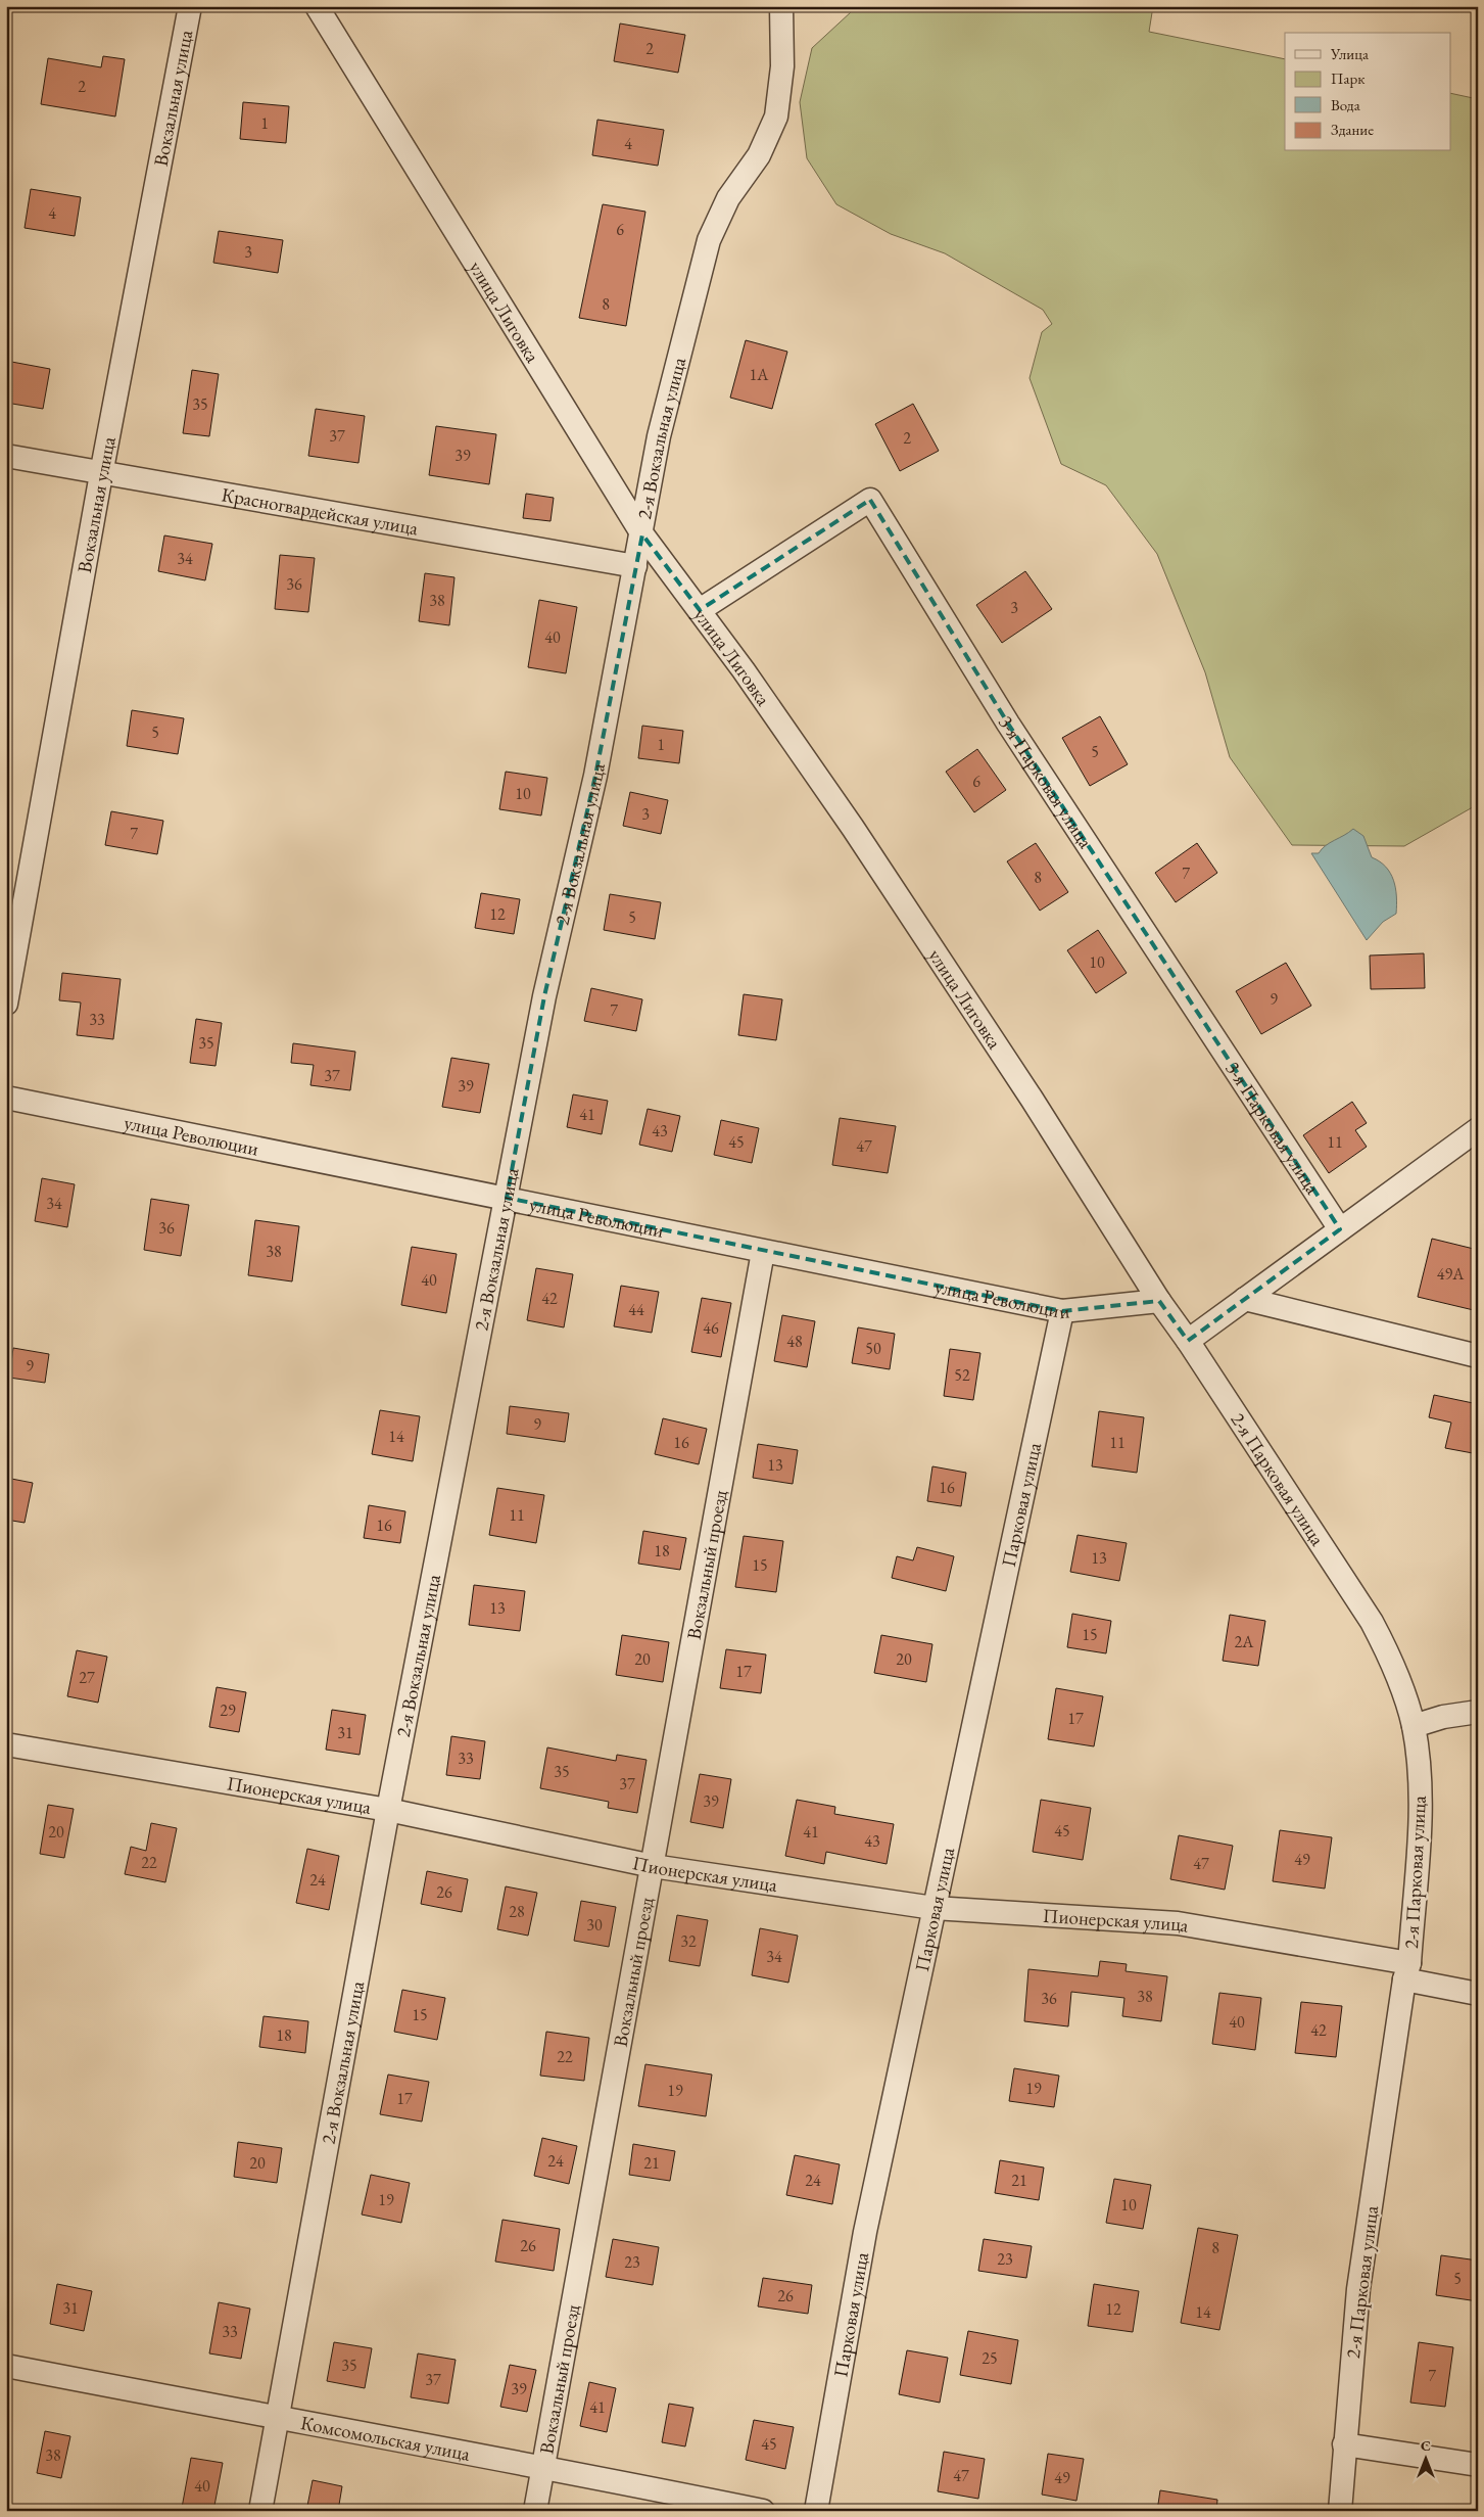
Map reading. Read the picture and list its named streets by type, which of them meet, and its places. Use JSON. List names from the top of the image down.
{
  "streets": {
    "street": [
      "Вокзальная улица",
      "улица Лиговка",
      "2-я Вокзальная улица",
      "Красногвардейская улица",
      "3-я Парковая улица",
      "улица Революции",
      "2-я Парковая улица",
      "Парковая улица",
      "Вокзальный проезд",
      "Пионерская улица",
      "Комсомольская улица"
    ]
  },
  "crossings": [
    ["Вокзальная улица", "Красногвардейская улица"],
    ["улица Лиговка", "2-я Вокзальная улица"],
    ["улица Лиговка", "3-я Парковая улица"],
    ["улица Лиговка", "улица Революции"],
    ["улица Лиговка", "2-я Парковая улица"],
    ["2-я Вокзальная улица", "Красногвардейская улица"],
    ["2-я Вокзальная улица", "улица Революции"],
    ["2-я Вокзальная улица", "Пионерская улица"],
    ["2-я Вокзальная улица", "Комсомольская улица"],
    ["улица Революции", "2-я Парковая улица"],
    ["улица Революции", "Парковая улица"],
    ["улица Революции", "Вокзальный проезд"],
    ["2-я Парковая улица", "Пионерская улица"],
    ["Парковая улица", "Пионерская улица"],
    ["Вокзальный проезд", "Пионерская улица"],
    ["Вокзальный проезд", "Комсомольская улица"]
  ],
  "house_numbers": [
    "2",
    "2",
    "1",
    "4",
    "4",
    "6",
    "3",
    "8",
    "1А",
    "35",
    "37",
    "2",
    "39",
    "34",
    "36",
    "38",
    "3",
    "40",
    "5",
    "1",
    "5",
    "6",
    "10",
    "3",
    "7",
    "7",
    "8",
    "12",
    "5",
    "10",
    "9",
    "7",
    "33",
    "35",
    "37",
    "39",
    "41",
    "43",
    "45",
    "11",
    "47",
    "34",
    "36",
    "38",
    "49А",
    "40",
    "42",
    "44",
    "46",
    "48",
    "50",
    "9",
    "52",
    "9",
    "14",
    "16",
    "11",
    "13",
    "16",
    "11",
    "16",
    "18",
    "13",
    "15",
    "13",
    "15",
    "2А",
    "20",
    "20",
    "17",
    "27",
    "29",
    "17",
    "31",
    "33",
    "35",
    "37",
    "39",
    "45",
    "20",
    "41",
    "43",
    "49",
    "22",
    "47",
    "24",
    "26",
    "28",
    "30",
    "32",
    "34",
    "38",
    "36",
    "15",
    "40",
    "42",
    "18",
    "22",
    "19",
    "19",
    "17",
    "24",
    "20",
    "21",
    "24",
    "21",
    "19",
    "10",
    "26",
    "8",
    "23",
    "23",
    "5",
    "26",
    "31",
    "12",
    "14",
    "33",
    "25",
    "35",
    "7",
    "37",
    "39",
    "41",
    "45",
    "38",
    "47",
    "49",
    "40"
  ],
  "legend": [
    "Улица",
    "Парк",
    "Вода",
    "Здание"
  ],
  "north": "top"
}
